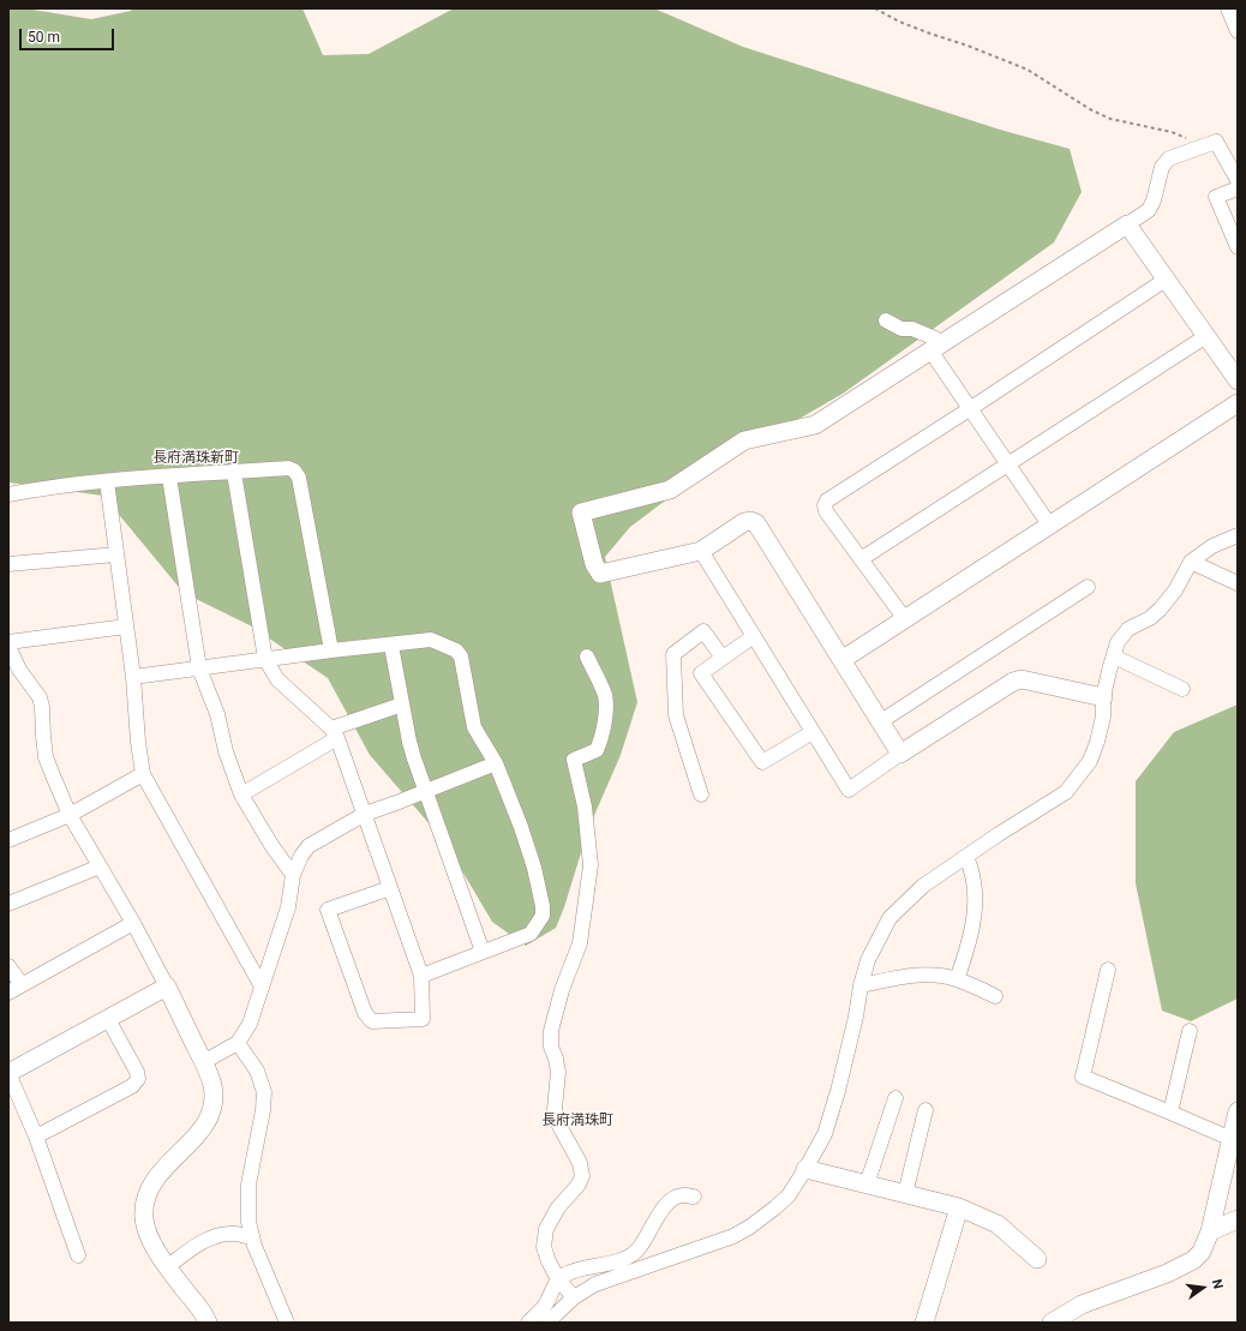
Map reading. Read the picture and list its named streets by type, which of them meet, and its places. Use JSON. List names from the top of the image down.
{
  "districts": ["長府満珠新町", "長府満珠町"],
  "scale_bar": "50 m",
  "north": "right"
}
